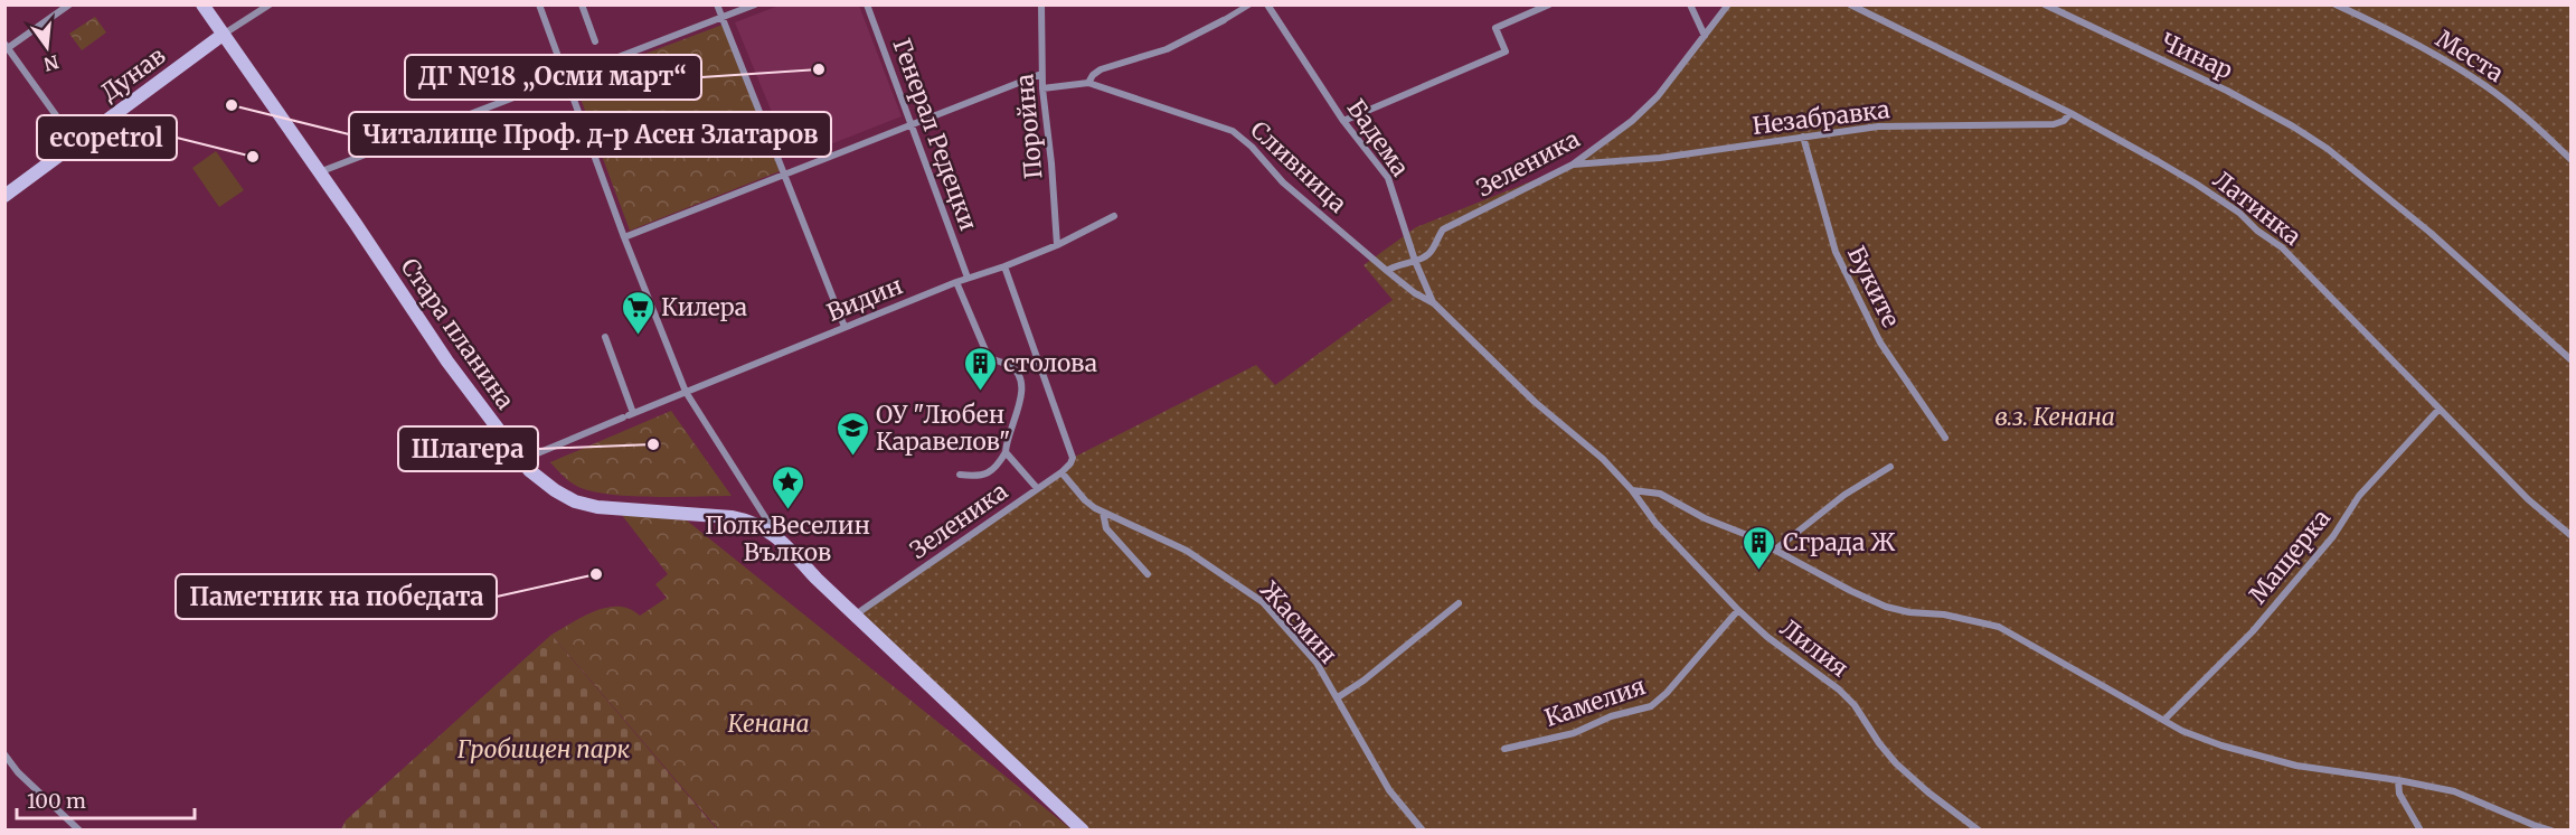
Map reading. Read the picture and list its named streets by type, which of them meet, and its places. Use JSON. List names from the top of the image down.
{
  "streets": {
    "main road": ["Дунав", "Стара планина"],
    "street": [
      "Чинар",
      "Места",
      "Незабравка",
      "Поройна",
      "Генерал Редецки",
      "Бадема",
      "Зеленика",
      "Сливница",
      "Латинка",
      "Буките",
      "Видин",
      "Мащерка",
      "Жасмин",
      "Лилия",
      "Камелия"
    ]
  },
  "crossings": [
    ["Дунав", "Стара планина"],
    ["Незабравка", "Зеленика"],
    ["Незабравка", "Латинка"],
    ["Незабравка", "Буките"],
    ["Поройна", "Сливница"],
    ["Поройна", "Видин"],
    ["Генерал Редецки", "Видин"],
    ["Бадема", "Зеленика"],
    ["Бадема", "Сливница"],
    ["Бадема", "Лилия"],
    ["Зеленика", "Сливница"],
    ["Зеленика", "Стара планина"],
    ["Зеленика", "Жасмин"],
    ["Сливница", "Лилия"],
    ["Латинка", "Мащерка"],
    ["Видин", "Стара планина"],
    ["Лилия", "Камелия"]
  ],
  "parks": ["в.з. Кенана", "Кенана", "Гробищен парк"],
  "places": {
    "other": [
      "ДГ №18 „Осми март“",
      "Читалище Проф. д-р Асен Златаров",
      "ecopetrol",
      "Шлагера",
      "Паметник на победата"
    ],
    "supermarket": ["Килера"],
    "building": ["столова", "Сграда Ж"],
    "school or university": ["ОУ \"Любен Каравелов\""],
    "place": ["Полк.Веселин Вълков"]
  },
  "scale_bar": "100 m",
  "north": "bottom"
}
